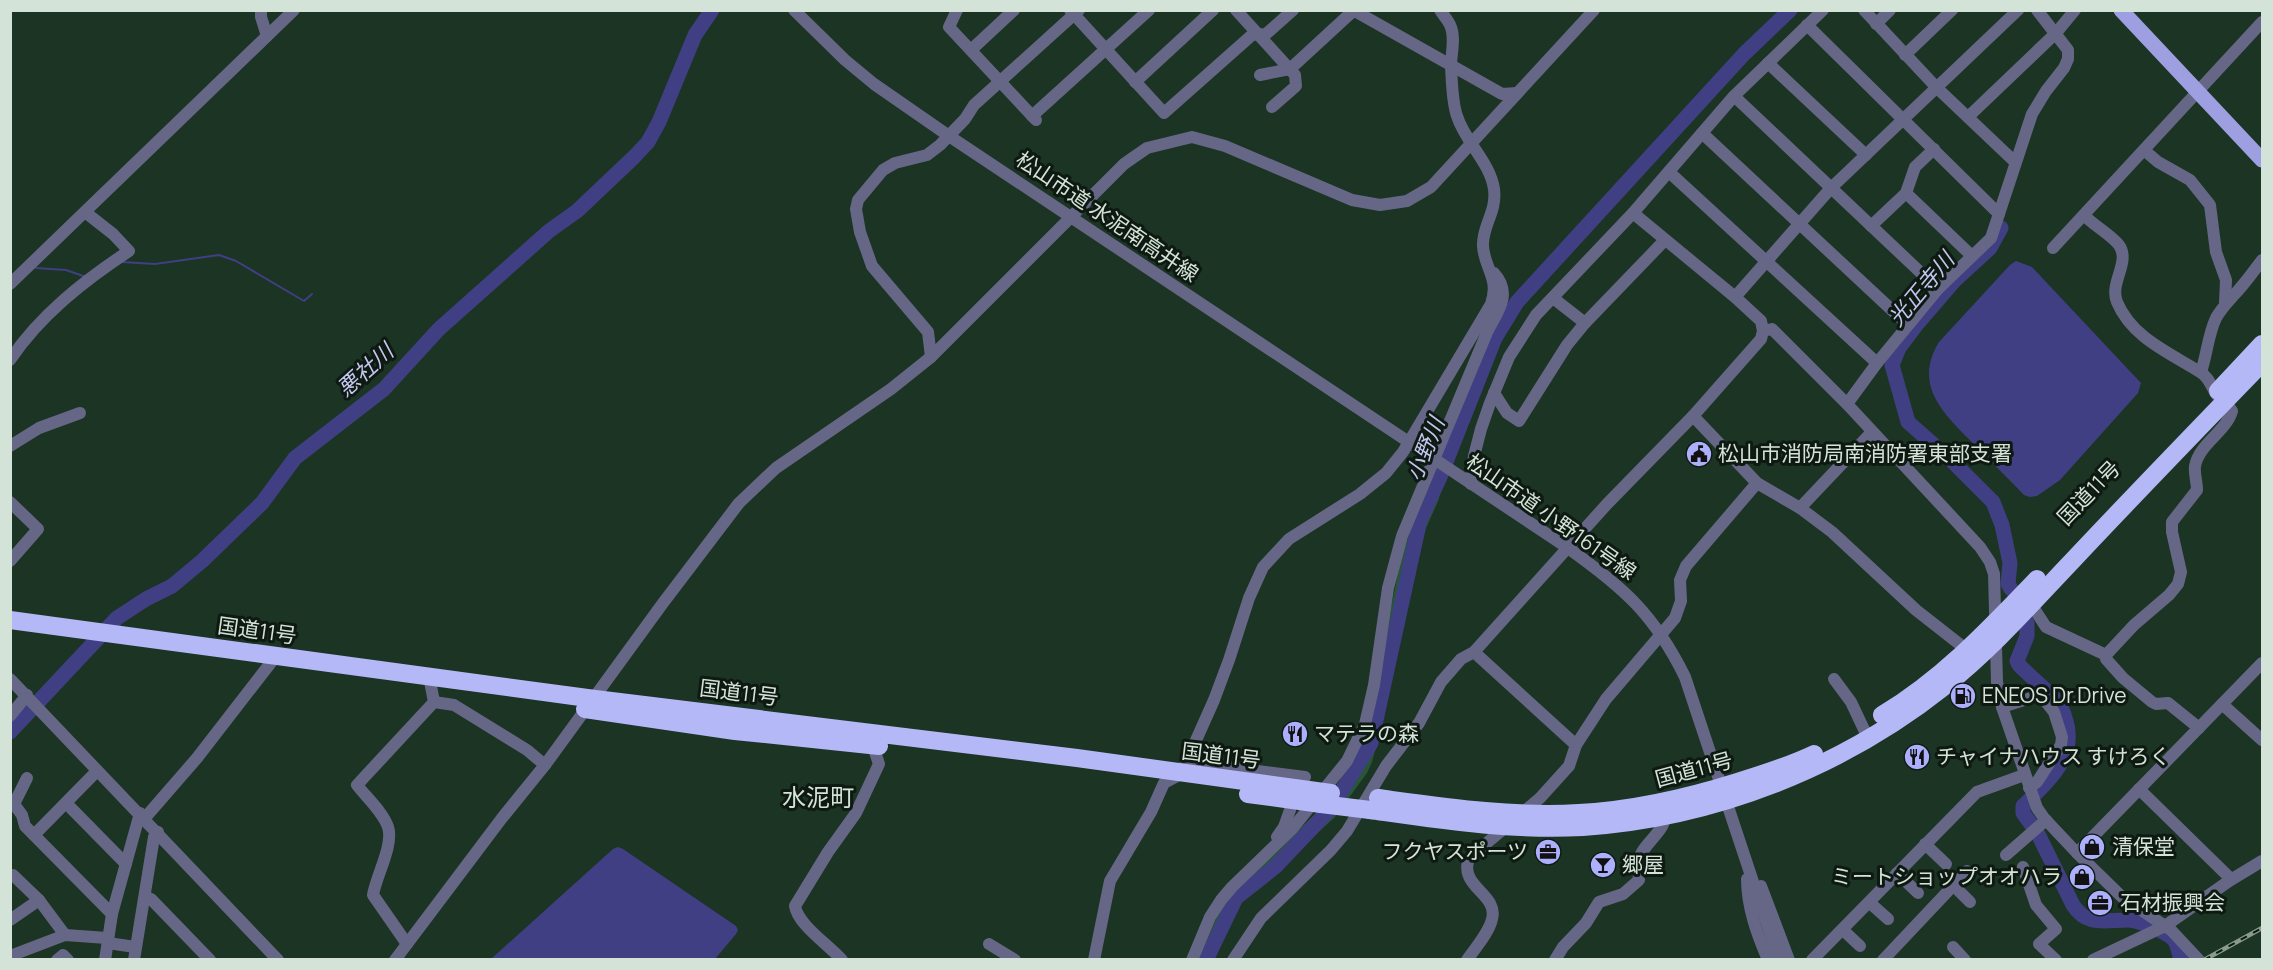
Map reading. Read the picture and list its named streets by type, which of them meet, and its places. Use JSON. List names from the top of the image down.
{
  "streets": {
    "highway": ["国道11号"],
    "street": ["松山市道 水泥南高井線", "松山市道 小野161号線"]
  },
  "crossings": [
    ["松山市道 水泥南高井線", "松山市道 小野161号線"],
    ["国道11号", "松山市道 小野161号線"]
  ],
  "districts": ["水泥町"],
  "water": ["光正寺川", "悪社川", "小野川"],
  "places": {
    "public building": ["松山市消防局南消防署東部支署"],
    "fuel station": ["ENEOS Dr.Drive"],
    "restaurant": ["マテラの森", "チャイナハウス すけろく"],
    "shop": ["清保堂", "ミートショップオオハラ"],
    "office": ["フクヤスポーツ", "石材振興会"],
    "bar": ["郷屋"]
  }
}
